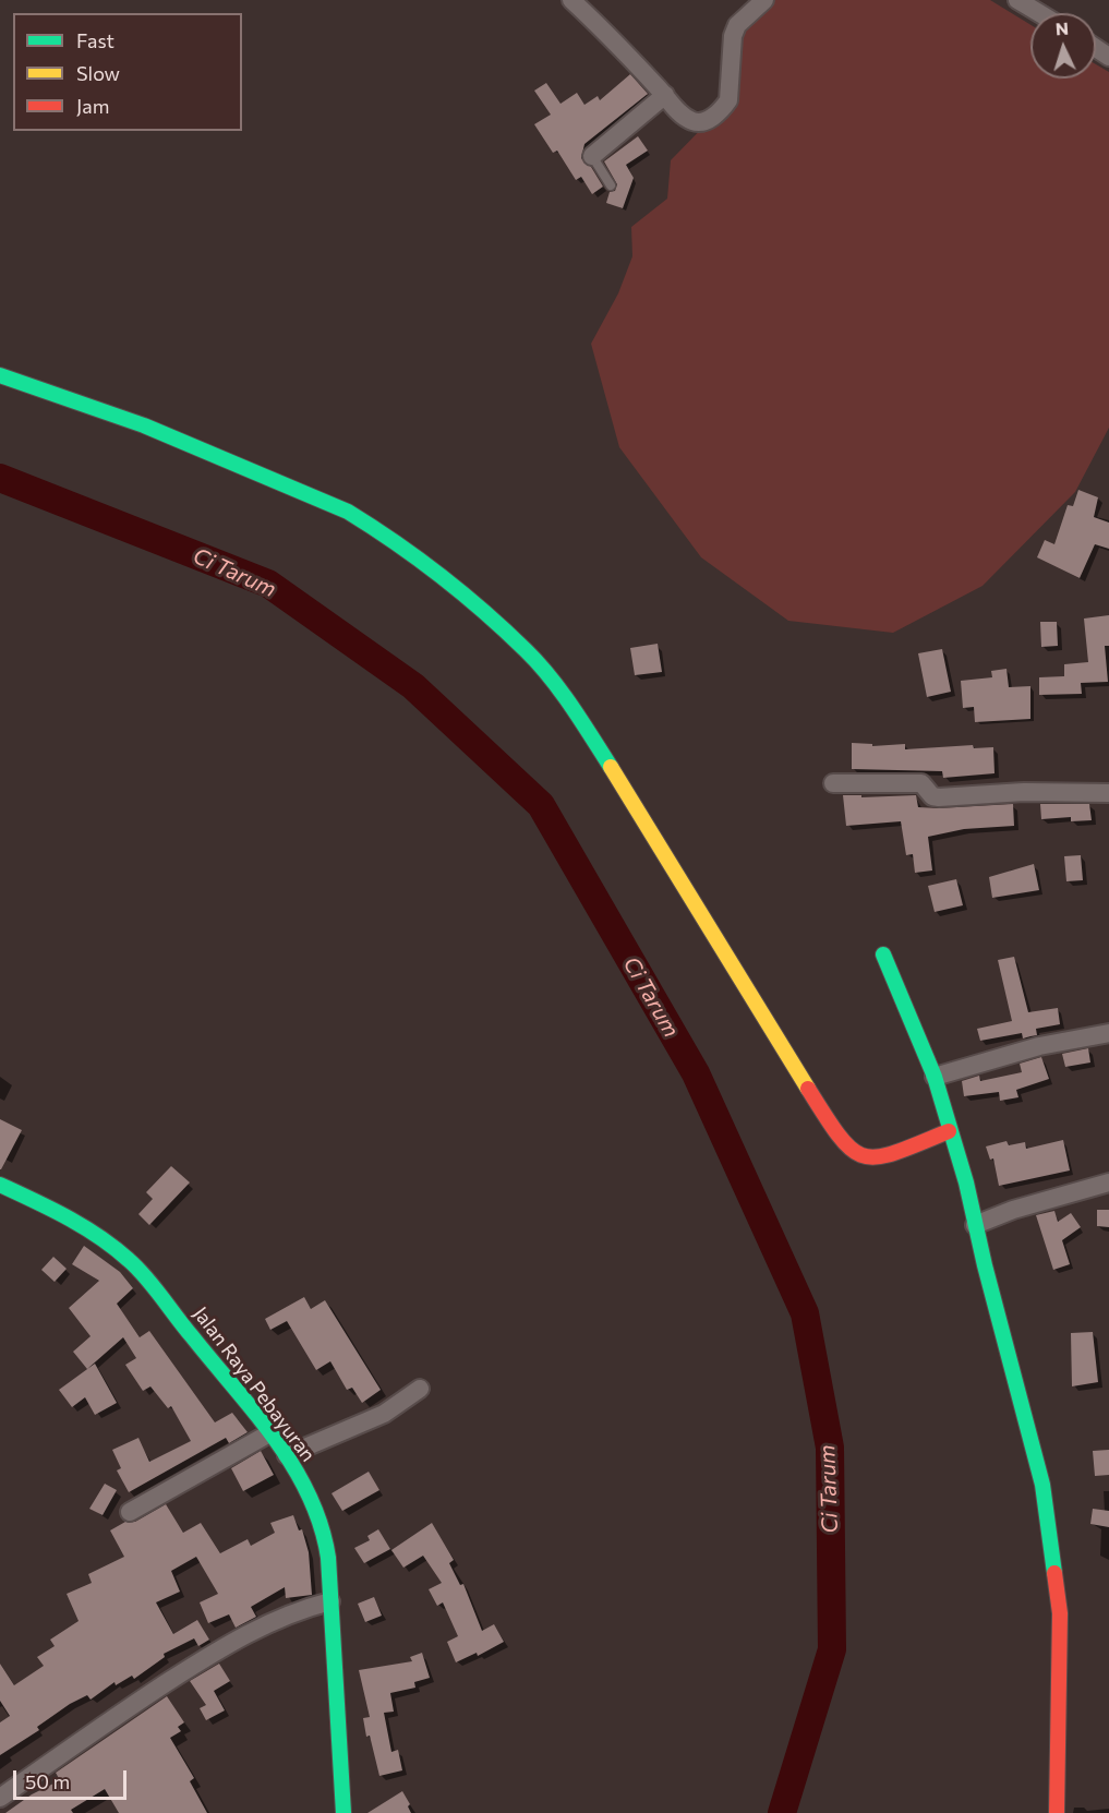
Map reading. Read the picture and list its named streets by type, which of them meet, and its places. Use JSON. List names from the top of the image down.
{
  "streets": {
    "street": ["Jalan Raya Pebayuran"]
  },
  "water": ["Ci Tarum"],
  "legend": ["Fast", "Slow", "Jam"],
  "scale_bar": "50 m",
  "north": "top"
}
